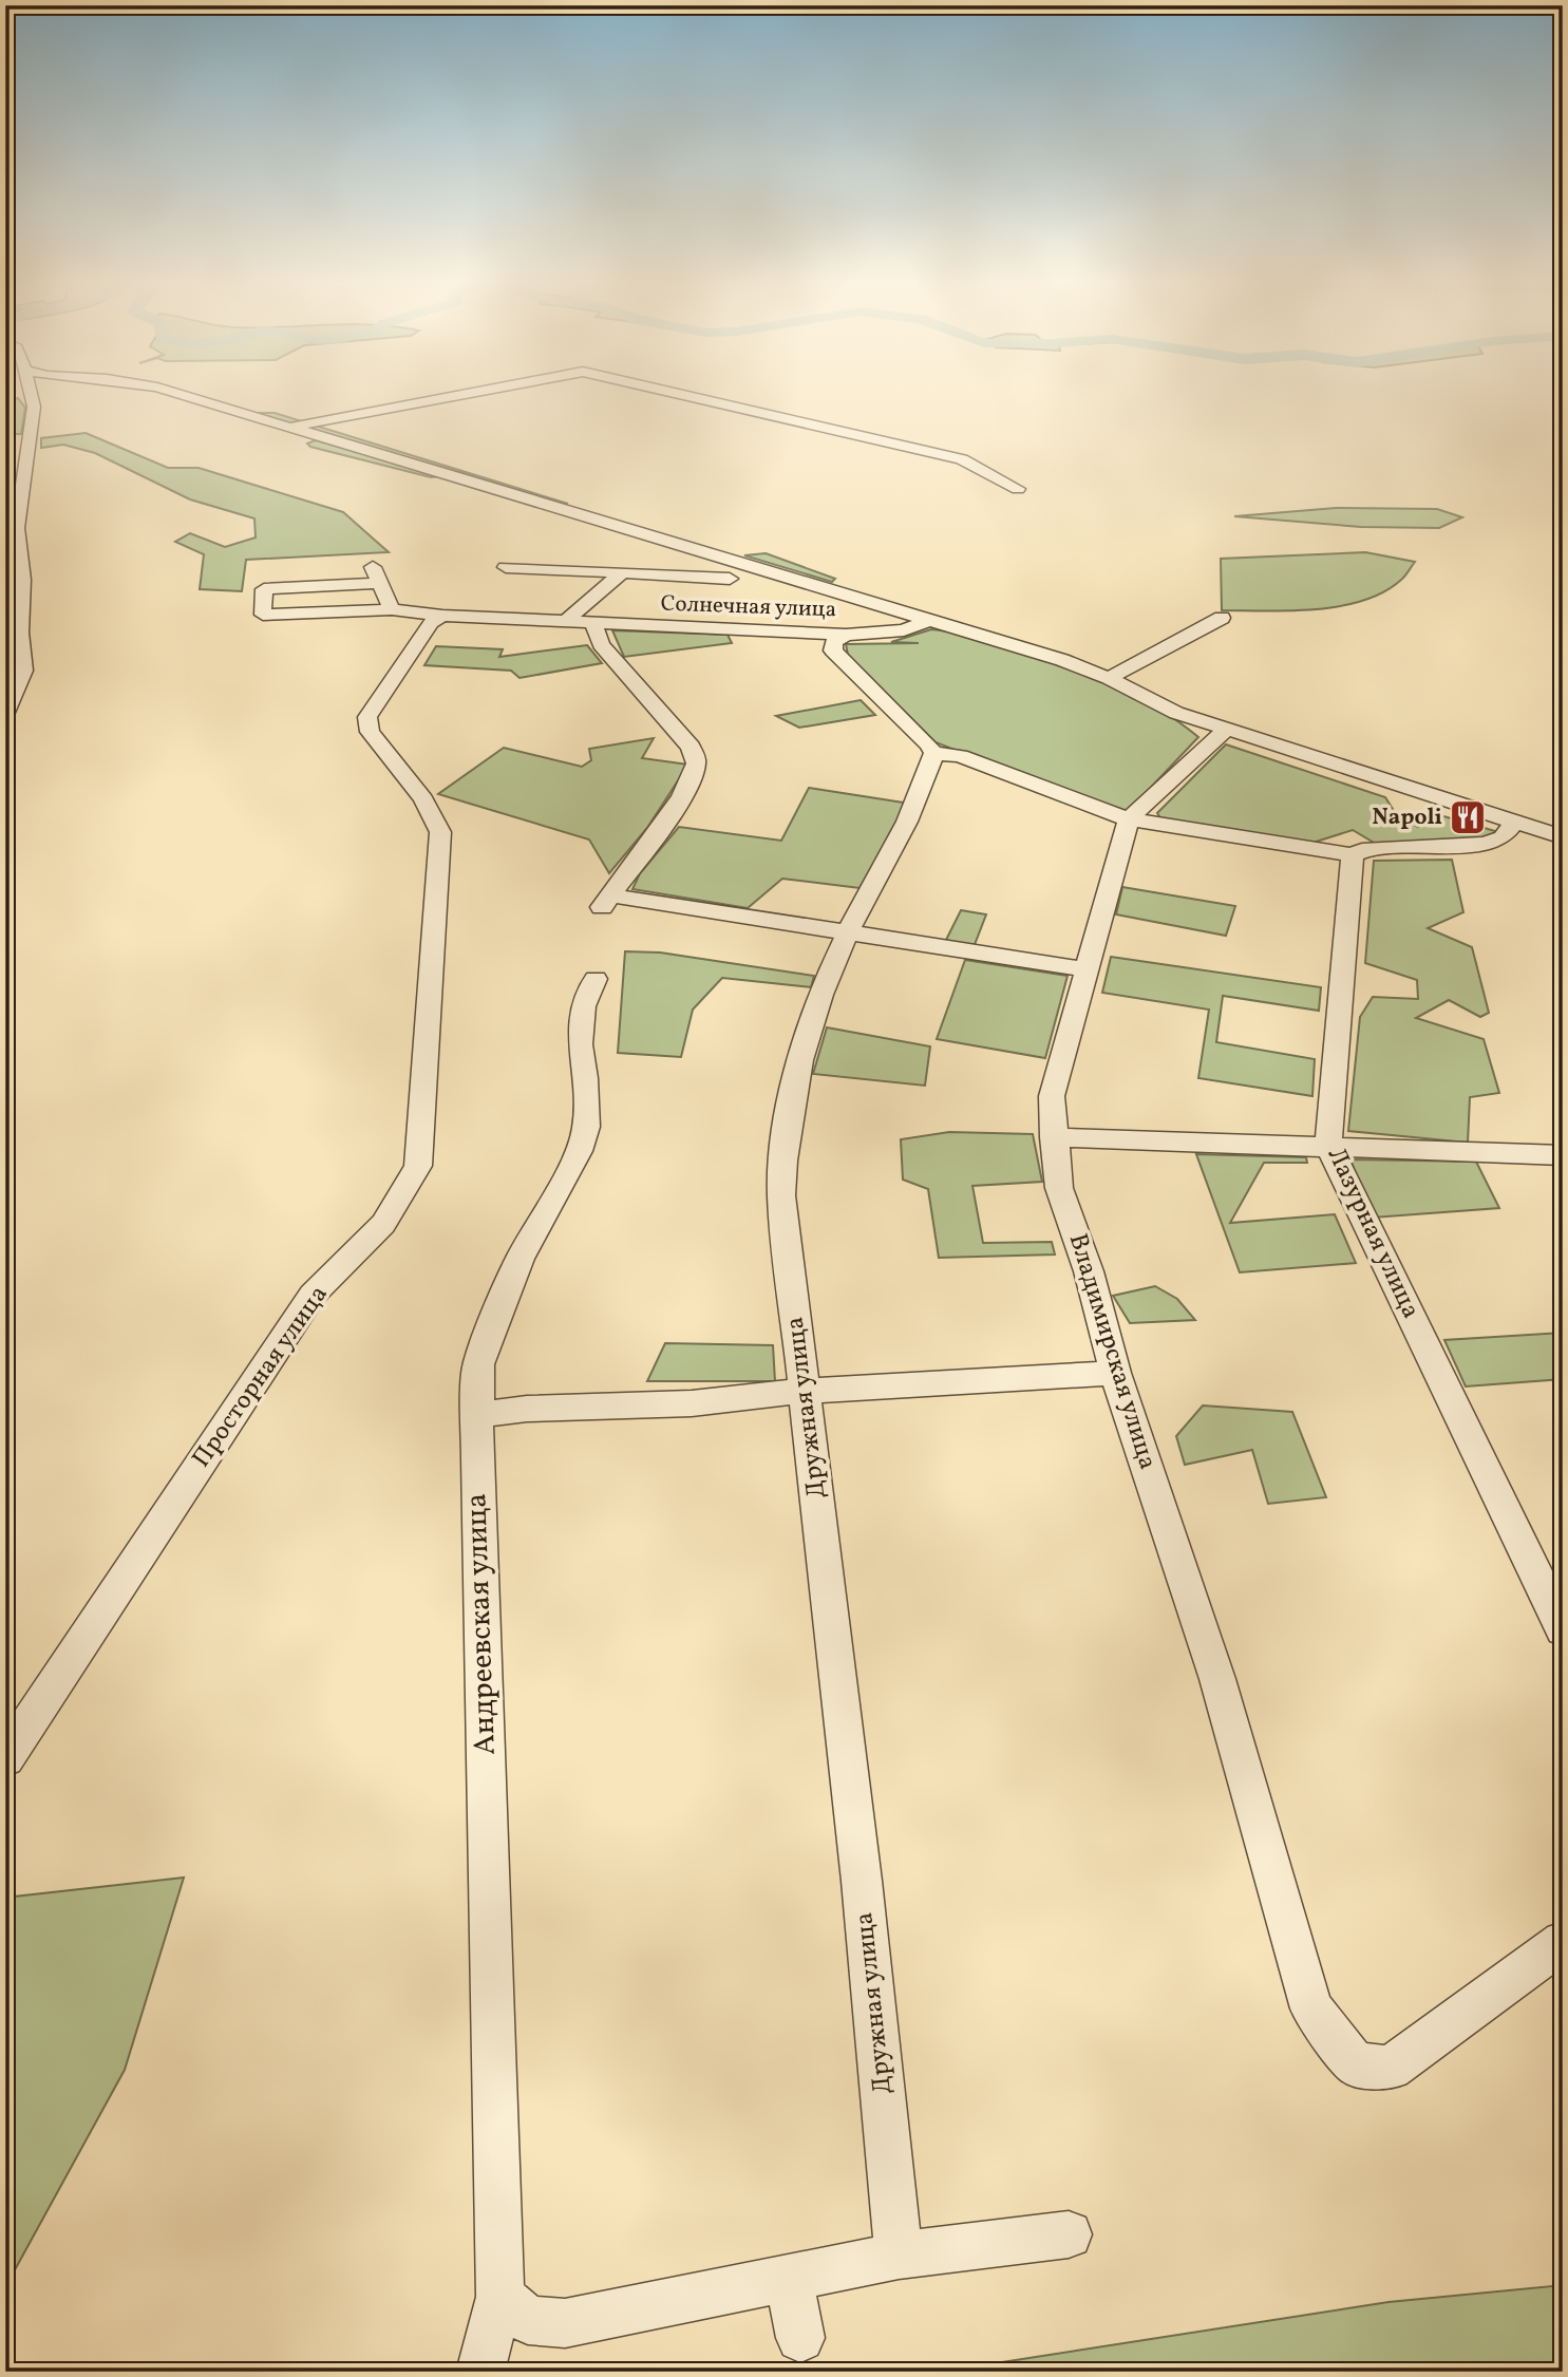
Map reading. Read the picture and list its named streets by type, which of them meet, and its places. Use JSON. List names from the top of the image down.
{
  "streets": {
    "street": [
      "Солнечная улица",
      "Лазурная улица",
      "Владимирская улица",
      "Просторная улица",
      "Дружная улица",
      "Андреевская улица"
    ]
  },
  "places": {
    "restaurant": ["Napoli"]
  }
}
